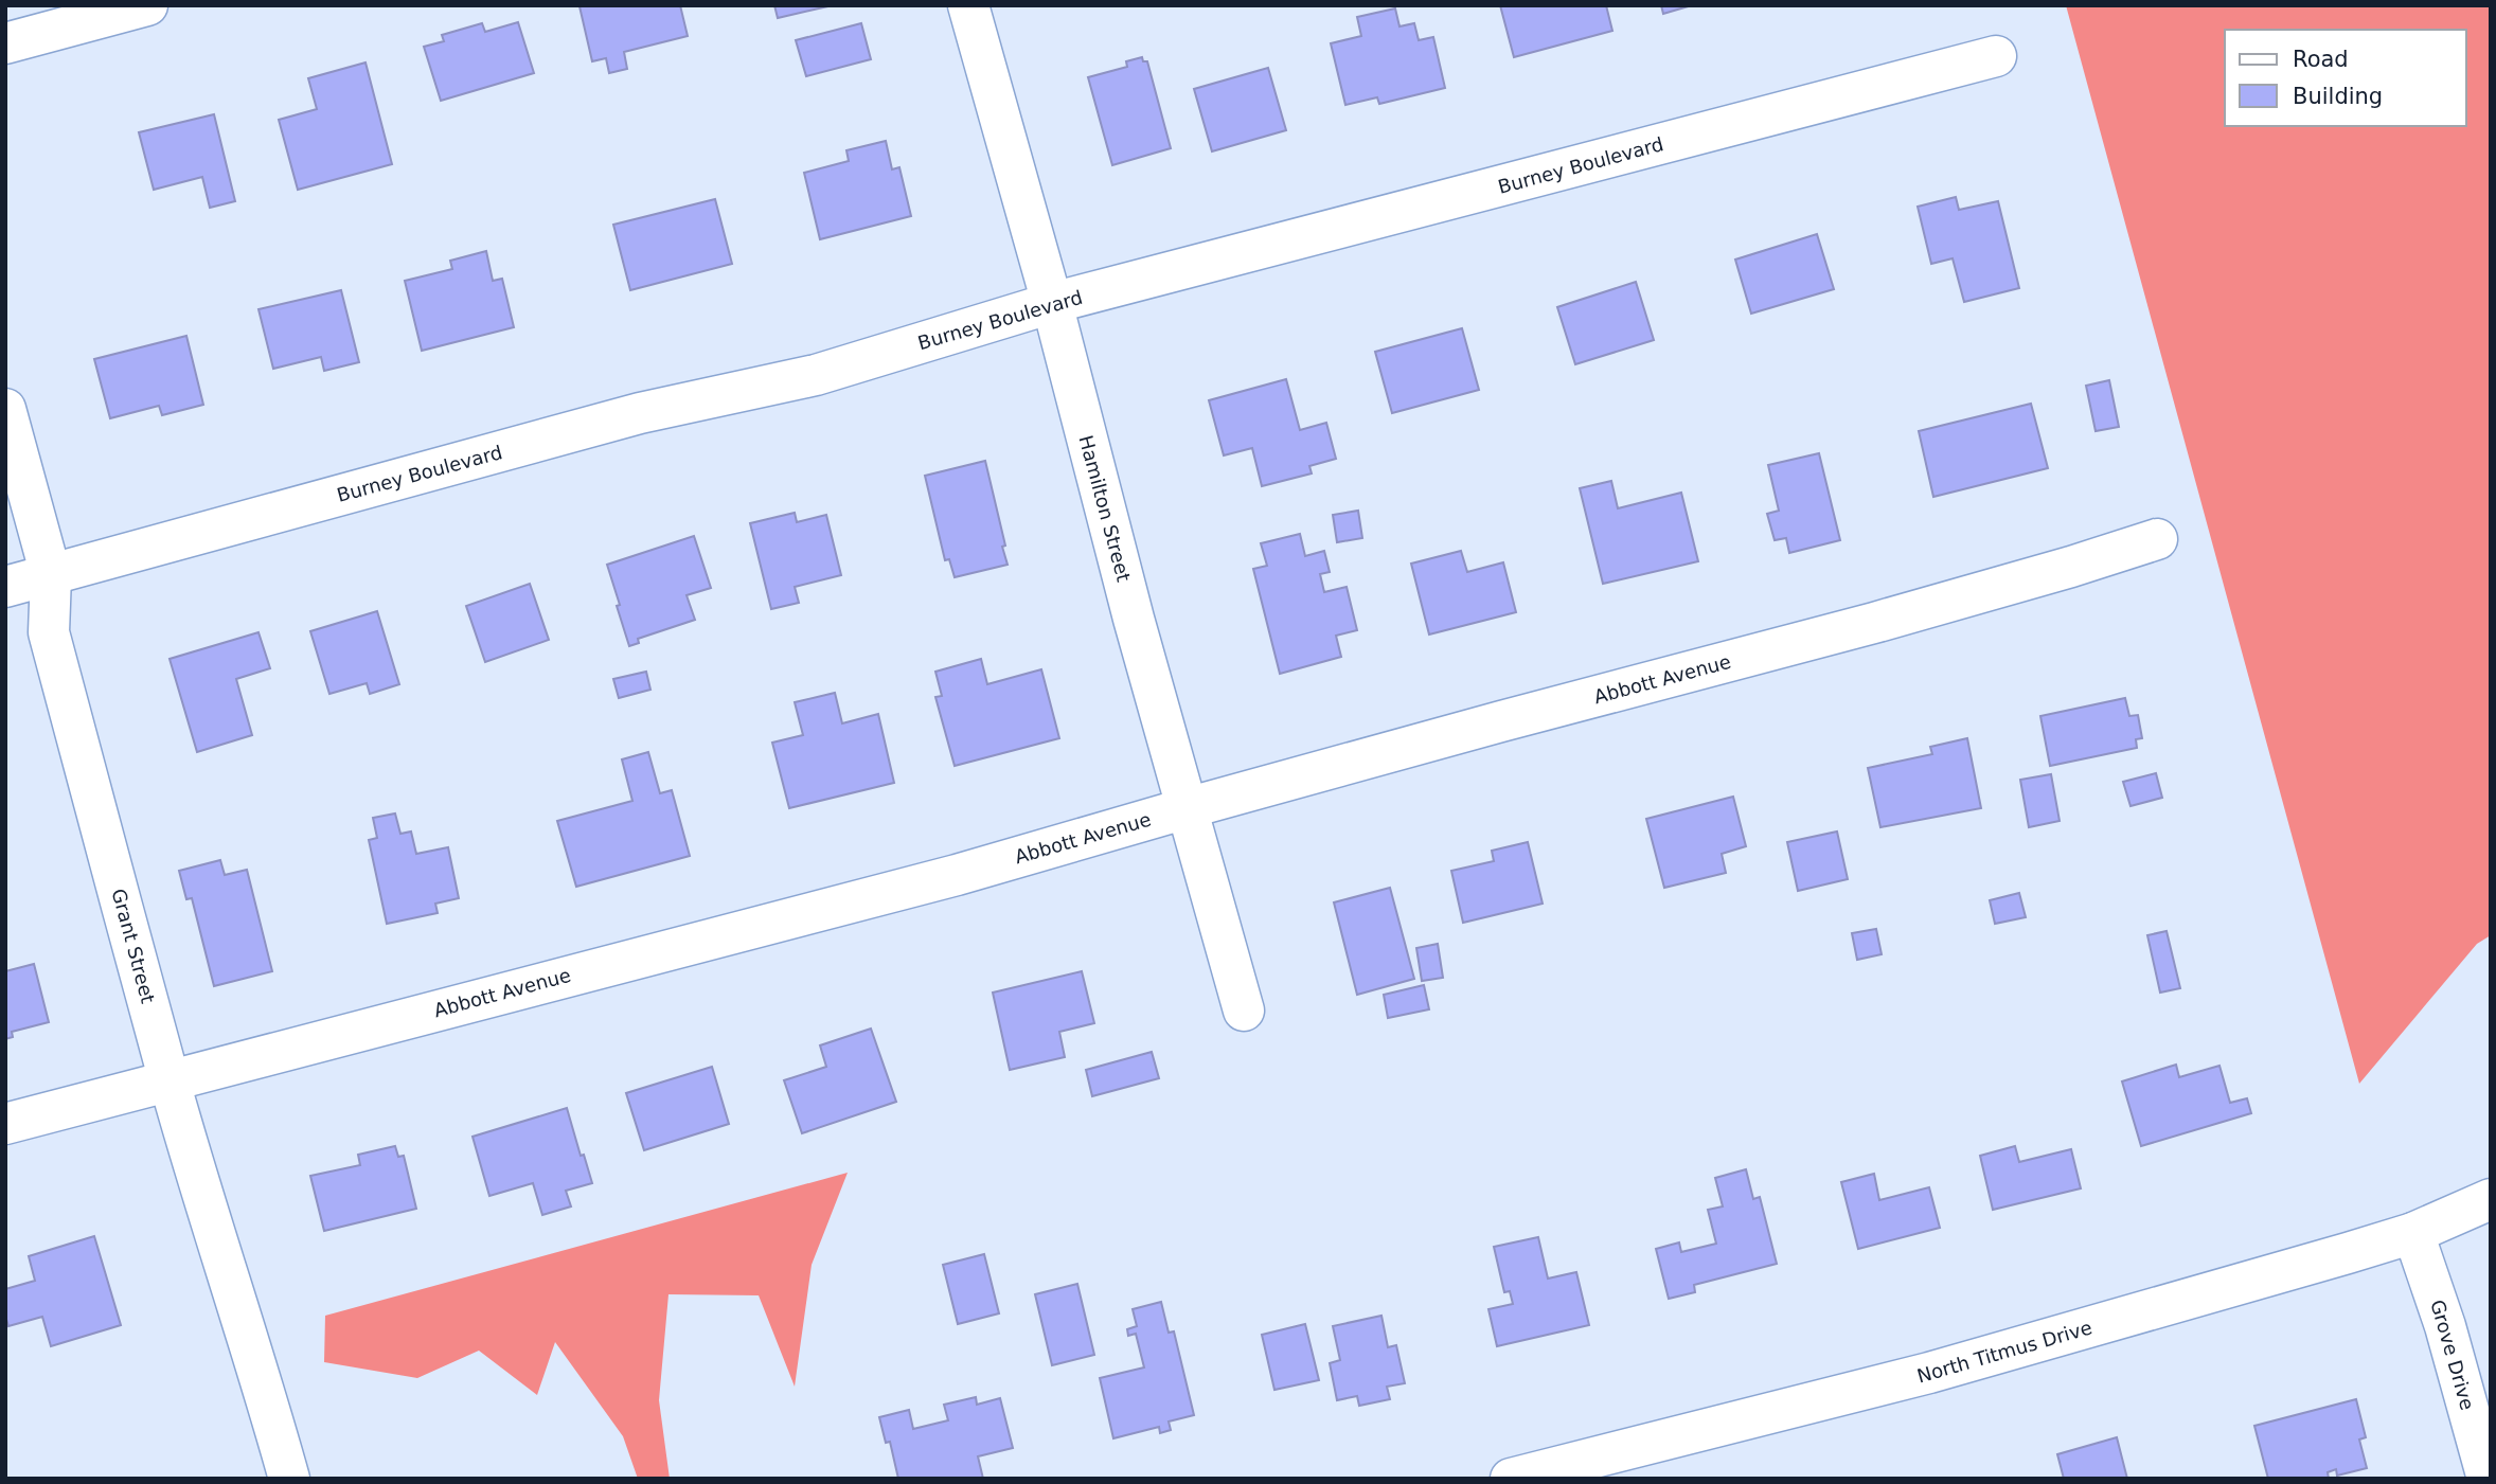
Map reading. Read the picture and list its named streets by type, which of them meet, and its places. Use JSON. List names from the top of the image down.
{
  "streets": {
    "street": [
      "Burney Boulevard",
      "Hamilton Street",
      "Abbott Avenue",
      "Grant Street",
      "North Titmus Drive",
      "Grove Drive"
    ]
  },
  "crossings": [
    ["Burney Boulevard", "Hamilton Street"],
    ["Burney Boulevard", "Grant Street"],
    ["Hamilton Street", "Abbott Avenue"],
    ["Abbott Avenue", "Grant Street"],
    ["North Titmus Drive", "Grove Drive"]
  ],
  "legend": ["Road", "Building"]
}
